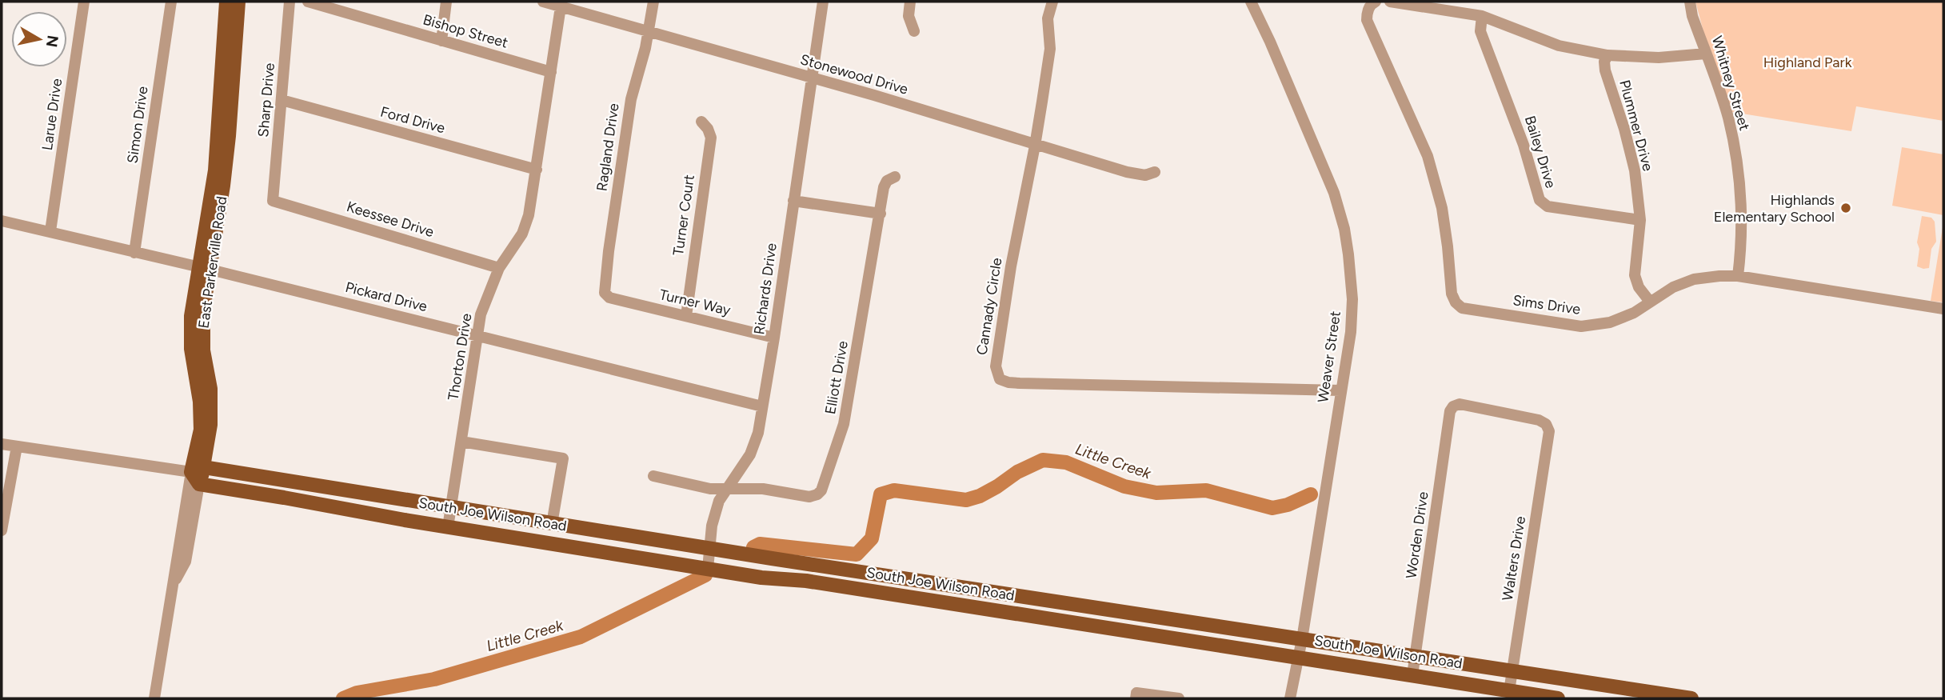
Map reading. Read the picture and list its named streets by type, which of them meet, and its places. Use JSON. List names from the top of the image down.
{
  "streets": {
    "main road": ["East Parkerville Road", "South Joe Wilson Road"],
    "street": [
      "Bishop Street",
      "Stonewood Drive",
      "Whitney Street",
      "Sharp Drive",
      "Larue Drive",
      "Ford Drive",
      "Simon Drive",
      "Plummer Drive",
      "Ragland Drive",
      "Bailey Drive",
      "Turner Court",
      "Keessee Drive",
      "Richards Drive",
      "Pickard Drive",
      "Turner Way",
      "Sims Drive",
      "Cannady Circle",
      "Thorton Drive",
      "Weaver Street",
      "Elliott Drive",
      "Worden Drive",
      "Walters Drive"
    ]
  },
  "crossings": [
    ["Bishop Street", "Thorton Drive"],
    ["Stonewood Drive", "Ragland Drive"],
    ["Stonewood Drive", "Richards Drive"],
    ["Stonewood Drive", "Cannady Circle"],
    ["Stonewood Drive", "Thorton Drive"],
    ["Whitney Street", "Sims Drive"],
    ["Sharp Drive", "Ford Drive"],
    ["Sharp Drive", "Keessee Drive"],
    ["Larue Drive", "Pickard Drive"],
    ["Ford Drive", "Thorton Drive"],
    ["Simon Drive", "Pickard Drive"],
    ["Plummer Drive", "Bailey Drive"],
    ["Plummer Drive", "Sims Drive"],
    ["Ragland Drive", "Turner Way"],
    ["Turner Court", "Turner Way"],
    ["Keessee Drive", "Thorton Drive"],
    ["East Parkerville Road", "Pickard Drive"],
    ["East Parkerville Road", "South Joe Wilson Road"],
    ["Richards Drive", "Pickard Drive"],
    ["Richards Drive", "Turner Way"],
    ["Richards Drive", "Elliott Drive"],
    ["Richards Drive", "South Joe Wilson Road"],
    ["Pickard Drive", "Thorton Drive"],
    ["Cannady Circle", "Weaver Street"],
    ["Thorton Drive", "South Joe Wilson Road"],
    ["Weaver Street", "South Joe Wilson Road"],
    ["South Joe Wilson Road", "Worden Drive"],
    ["South Joe Wilson Road", "Walters Drive"],
    ["Worden Drive", "Walters Drive"]
  ],
  "water": ["Little Creek"],
  "parks": ["Highland Park"],
  "places": ["Highlands Elementary School"],
  "north": "right"
}
